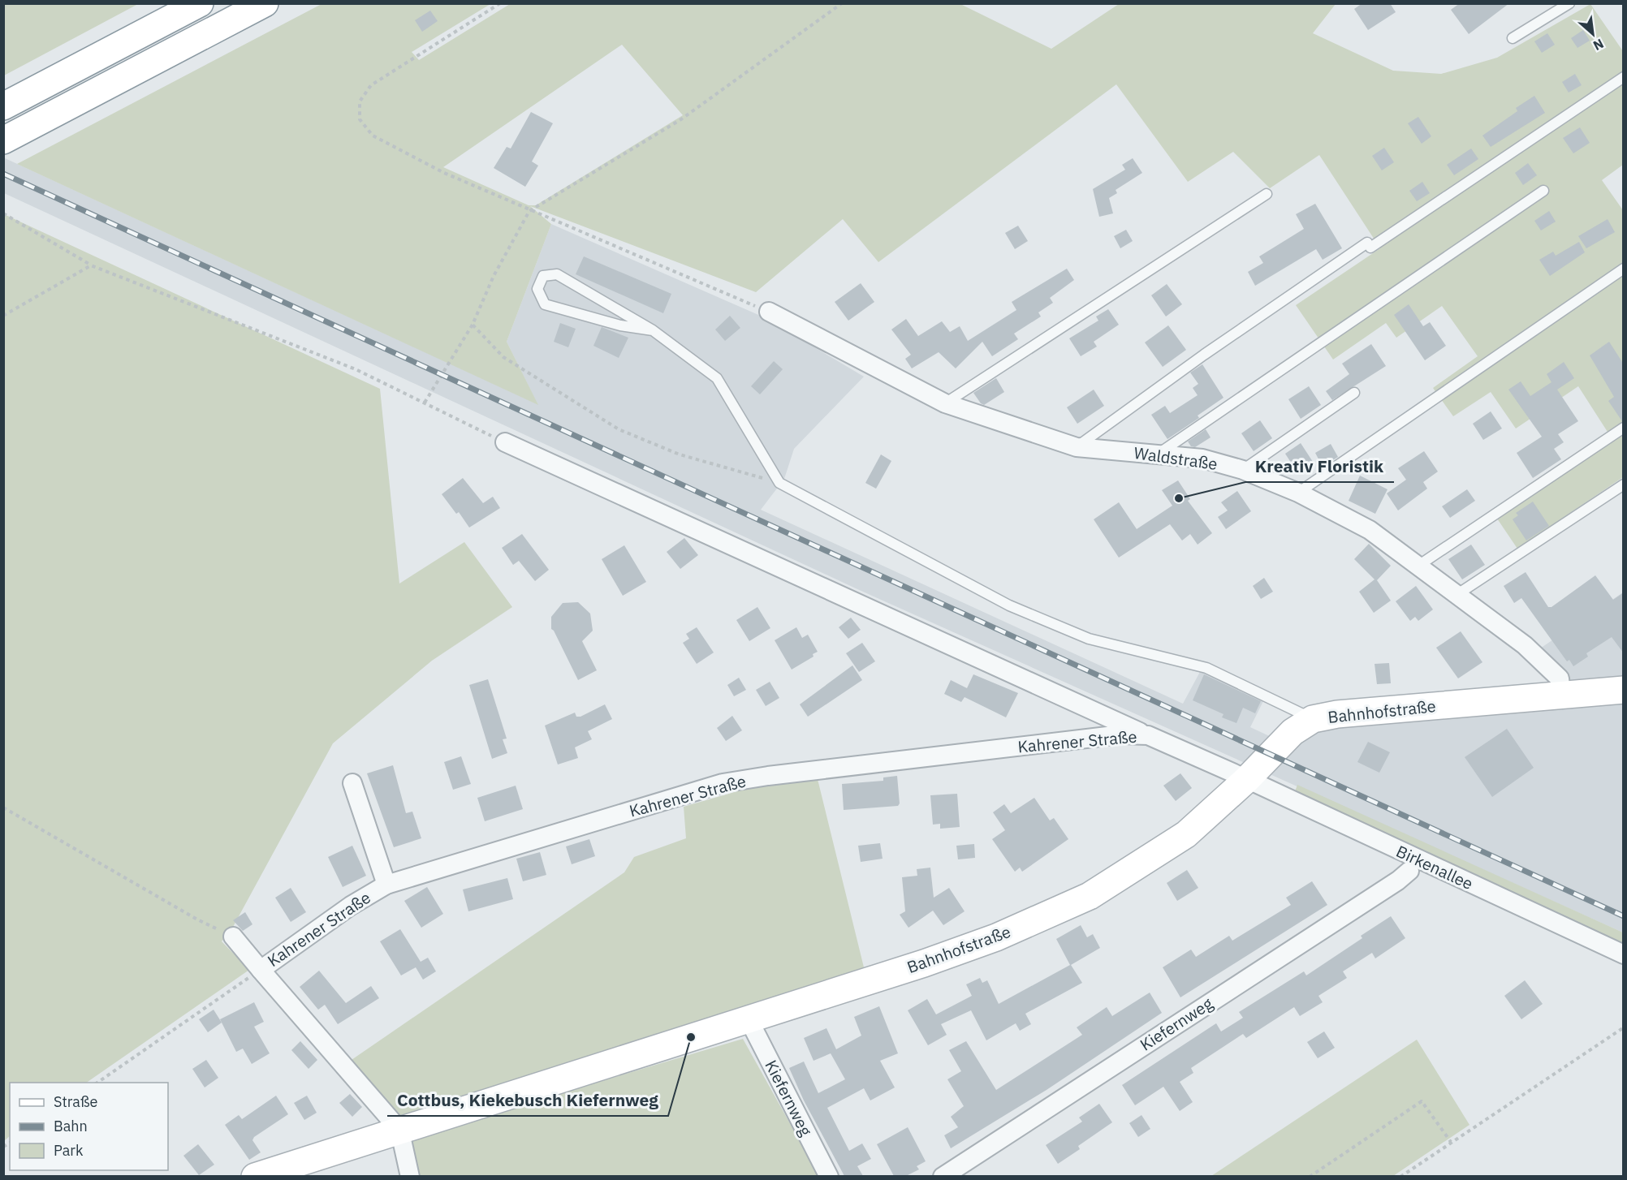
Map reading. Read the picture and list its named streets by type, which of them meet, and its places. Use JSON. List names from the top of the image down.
{
  "streets": {
    "main road": ["Bahnhofstraße"],
    "street": [
      "Waldstraße",
      "Kahrener Straße",
      "Birkenallee",
      "Kiefernweg"
    ]
  },
  "crossings": [
    ["Waldstraße", "Bahnhofstraße"],
    ["Bahnhofstraße", "Kahrener Straße"],
    ["Bahnhofstraße", "Birkenallee"],
    ["Bahnhofstraße", "Kiefernweg"],
    ["Kahrener Straße", "Birkenallee"]
  ],
  "places": ["Kreativ Floristik", "Cottbus, Kiekebusch Kiefernweg"],
  "legend": ["Straße", "Bahn", "Park"],
  "north": "bottom right"
}
